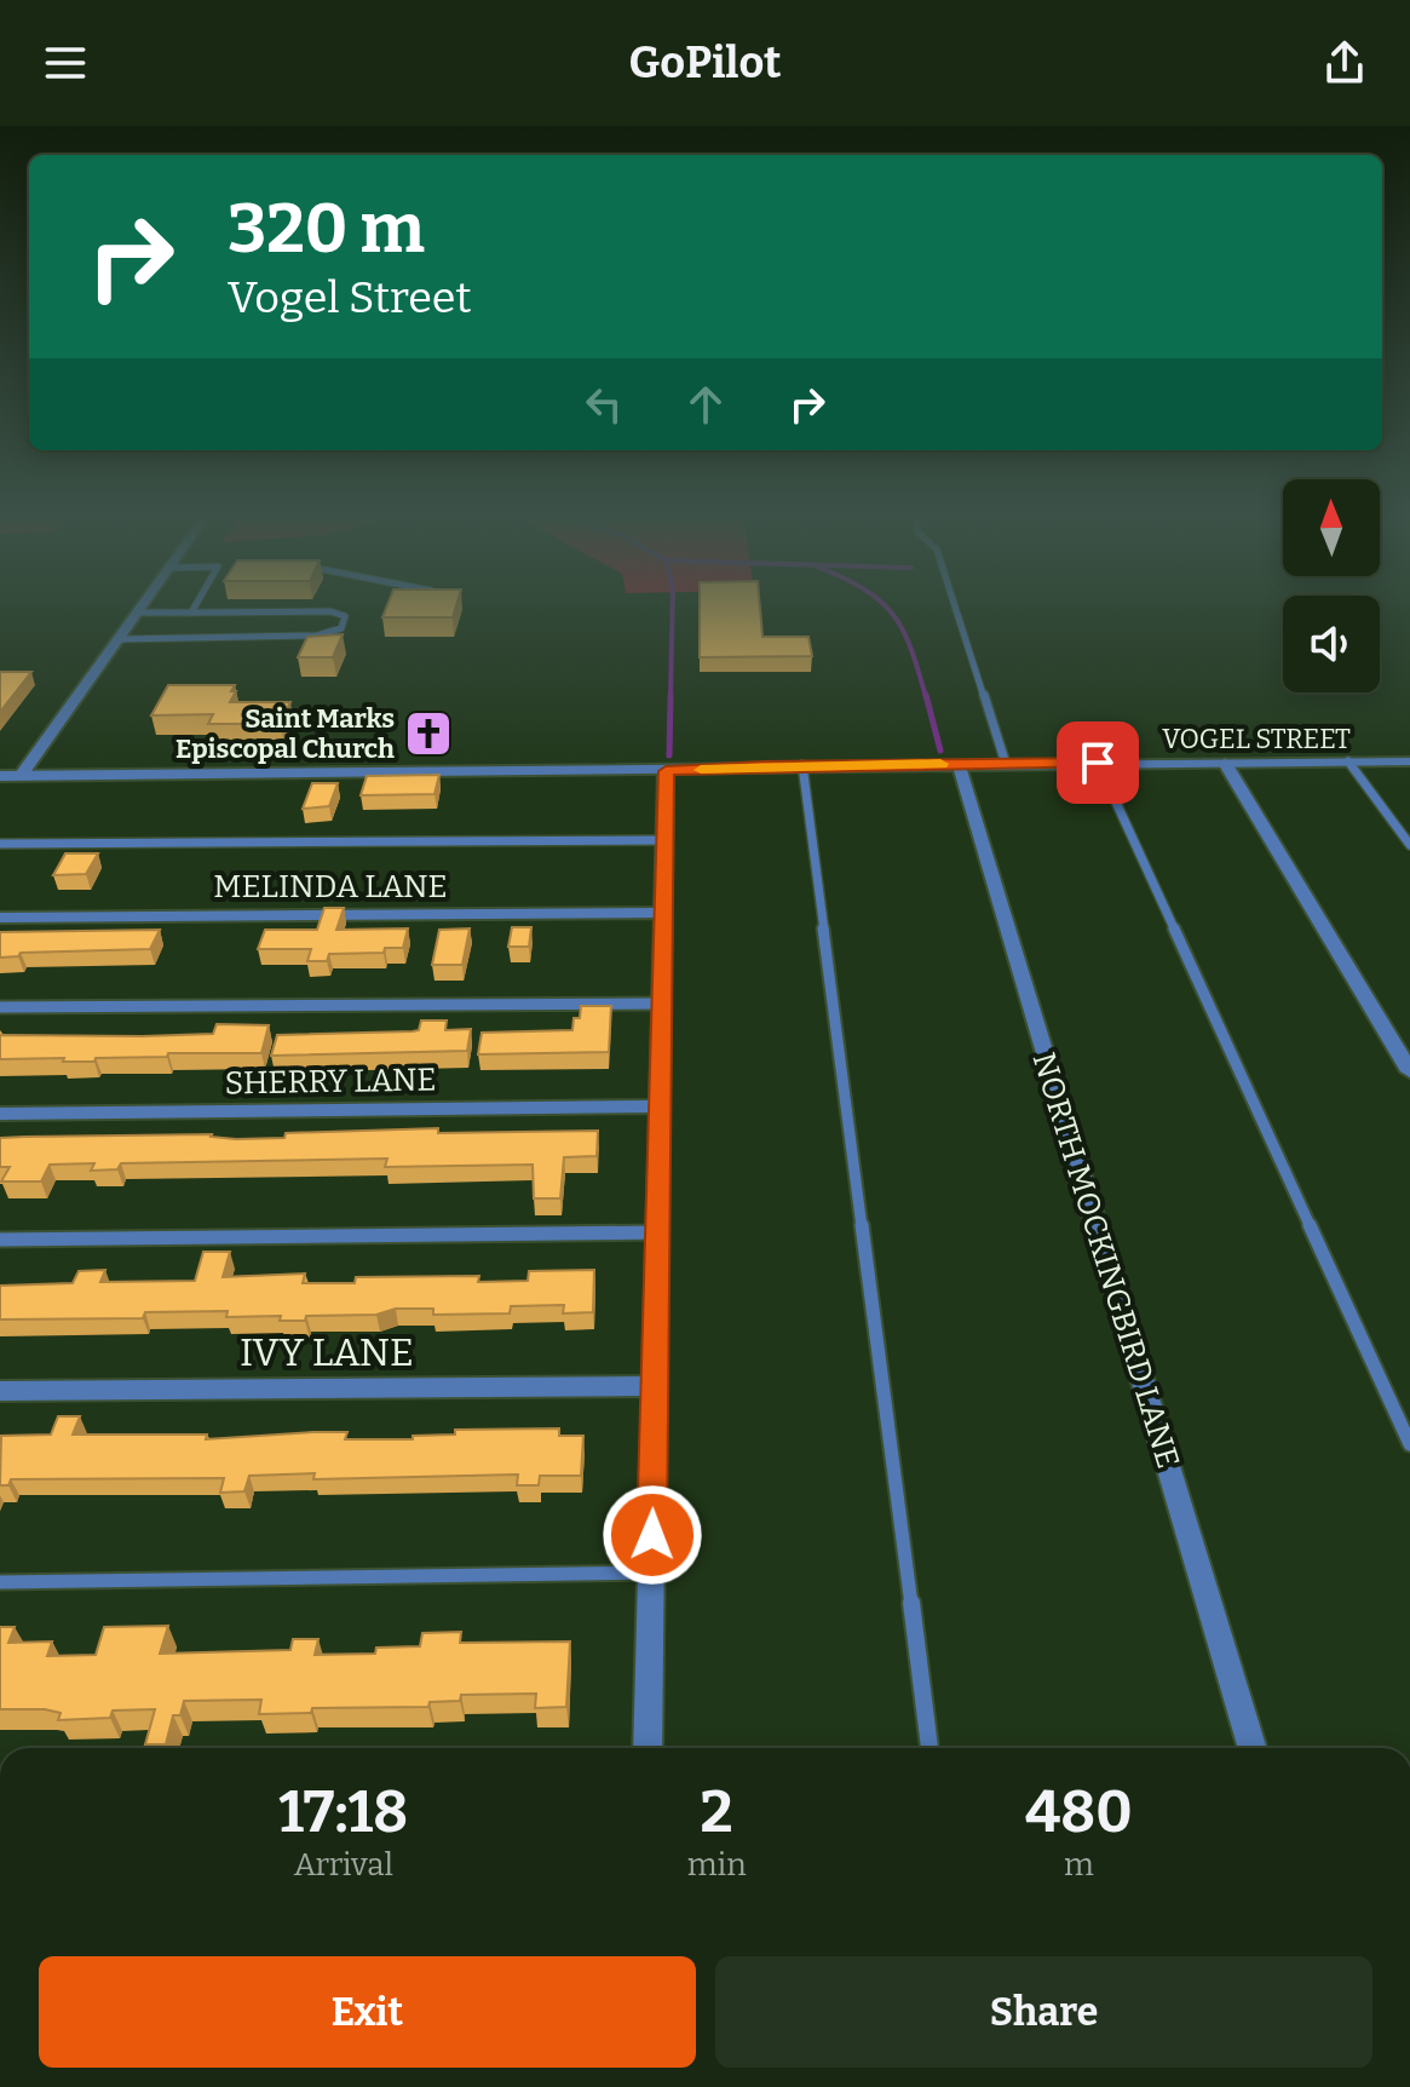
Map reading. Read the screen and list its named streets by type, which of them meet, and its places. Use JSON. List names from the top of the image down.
{
  "streets": {
    "street": [
      "VOGEL STREET",
      "MELINDA LANE",
      "SHERRY LANE",
      "NORTH MOCKINGBIRD LANE",
      "IVY LANE"
    ]
  },
  "crossings": [
    ["VOGEL STREET", "NORTH MOCKINGBIRD LANE"]
  ],
  "places": {
    "church": ["Saint Marks Episcopal Church"]
  },
  "north": "top",
  "page": {
    "header": "GoPilot",
    "turn": ["320 m", "Vogel Street"],
    "eta": [
      "17:18",
      "Arrival",
      "2",
      "min",
      "480",
      "m"
    ],
    "buttons": ["Exit", "Share"]
  }
}
